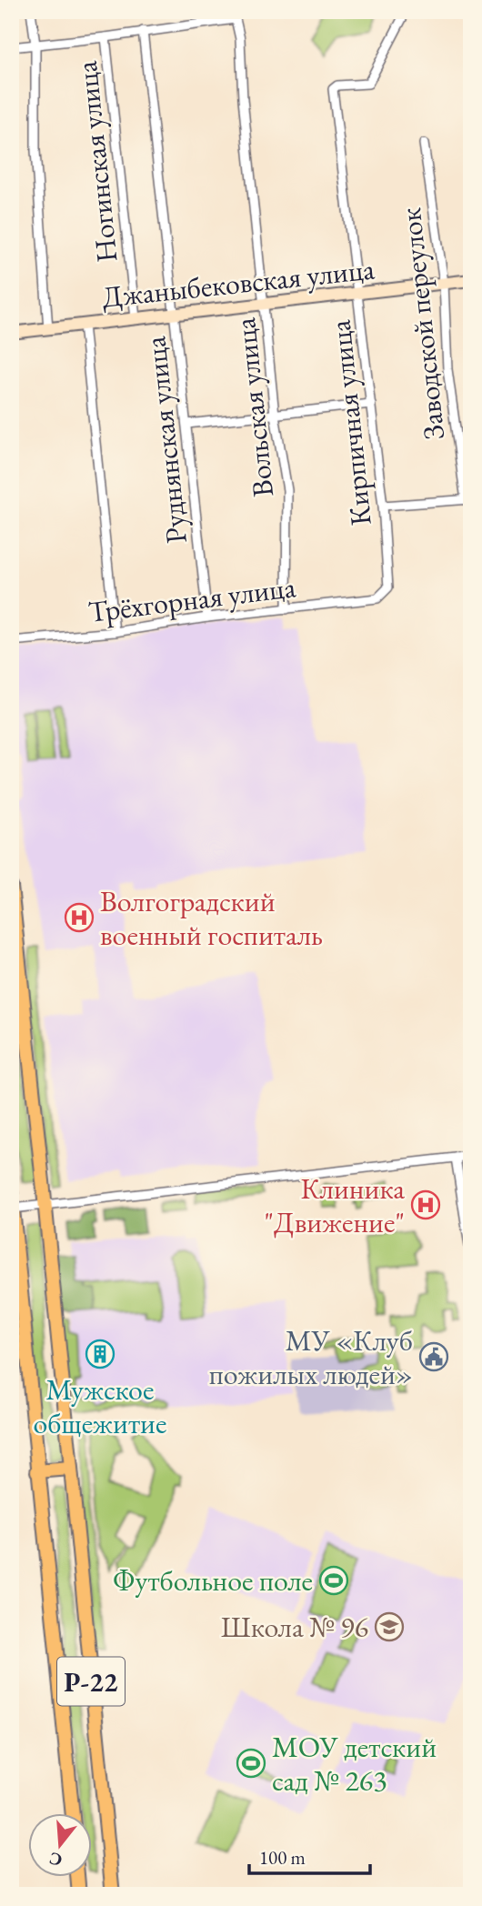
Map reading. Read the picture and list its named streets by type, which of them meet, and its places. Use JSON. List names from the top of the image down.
{
  "streets": {
    "highway": ["Р-22"],
    "main road": ["Джаныбековская улица"],
    "street": [
      "Ногинская улица",
      "Заводской переулок",
      "Вольская улица",
      "Кирпичная улица",
      "Руднянская улица",
      "Трёхгорная улица"
    ]
  },
  "crossings": [
    ["Ногинская улица", "Джаныбековская улица"],
    ["Джаныбековская улица", "Заводской переулок"],
    ["Джаныбековская улица", "Вольская улица"],
    ["Джаныбековская улица", "Кирпичная улица"],
    ["Джаныбековская улица", "Руднянская улица"],
    ["Вольская улица", "Трёхгорная улица"],
    ["Кирпичная улица", "Трёхгорная улица"],
    ["Руднянская улица", "Трёхгорная улица"]
  ],
  "places": {
    "hospital": ["Волгоградский военный госпиталь", "Клиника \"Движение\""],
    "building": ["Мужское общежитие"],
    "public building": ["МУ «Клуб пожилых людей»"],
    "sports": ["Футбольное поле", "МОУ детский сад № 263"],
    "school or university": ["Школа № 96"]
  },
  "scale_bar": "100 m",
  "north": "bottom"
}
